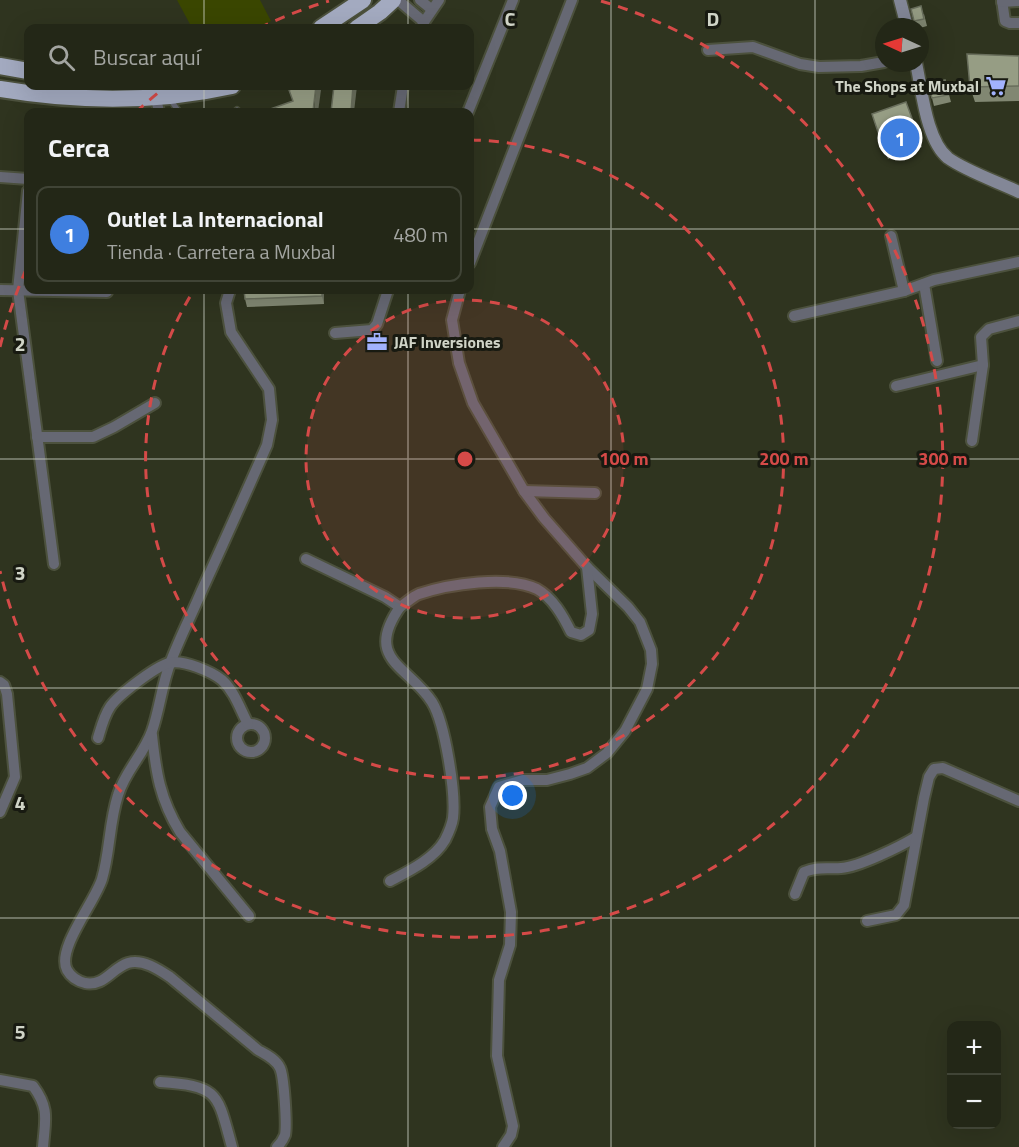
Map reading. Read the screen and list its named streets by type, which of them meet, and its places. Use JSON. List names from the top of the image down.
{
  "places": {
    "supermarket": ["The Shops at Muxbal"],
    "office": ["JAF Inversiones"]
  },
  "north": "left",
  "page": {
    "search": "Buscar aquí",
    "heading": "Cerca",
    "pins": "1",
    "list": [
      {
        "mark": "1",
        "name": "Outlet La Internacional",
        "note": "Tienda · Carretera a Muxbal",
        "value": "480 m"
      }
    ],
    "map_buttons": ["+", "−"]
  },
  "grid": {
    "columns": ["C", "D"],
    "rows": [
      "2",
      "3",
      "4",
      "5"
    ]
  },
  "rings": ["100 m", "200 m", "300 m"]
}
